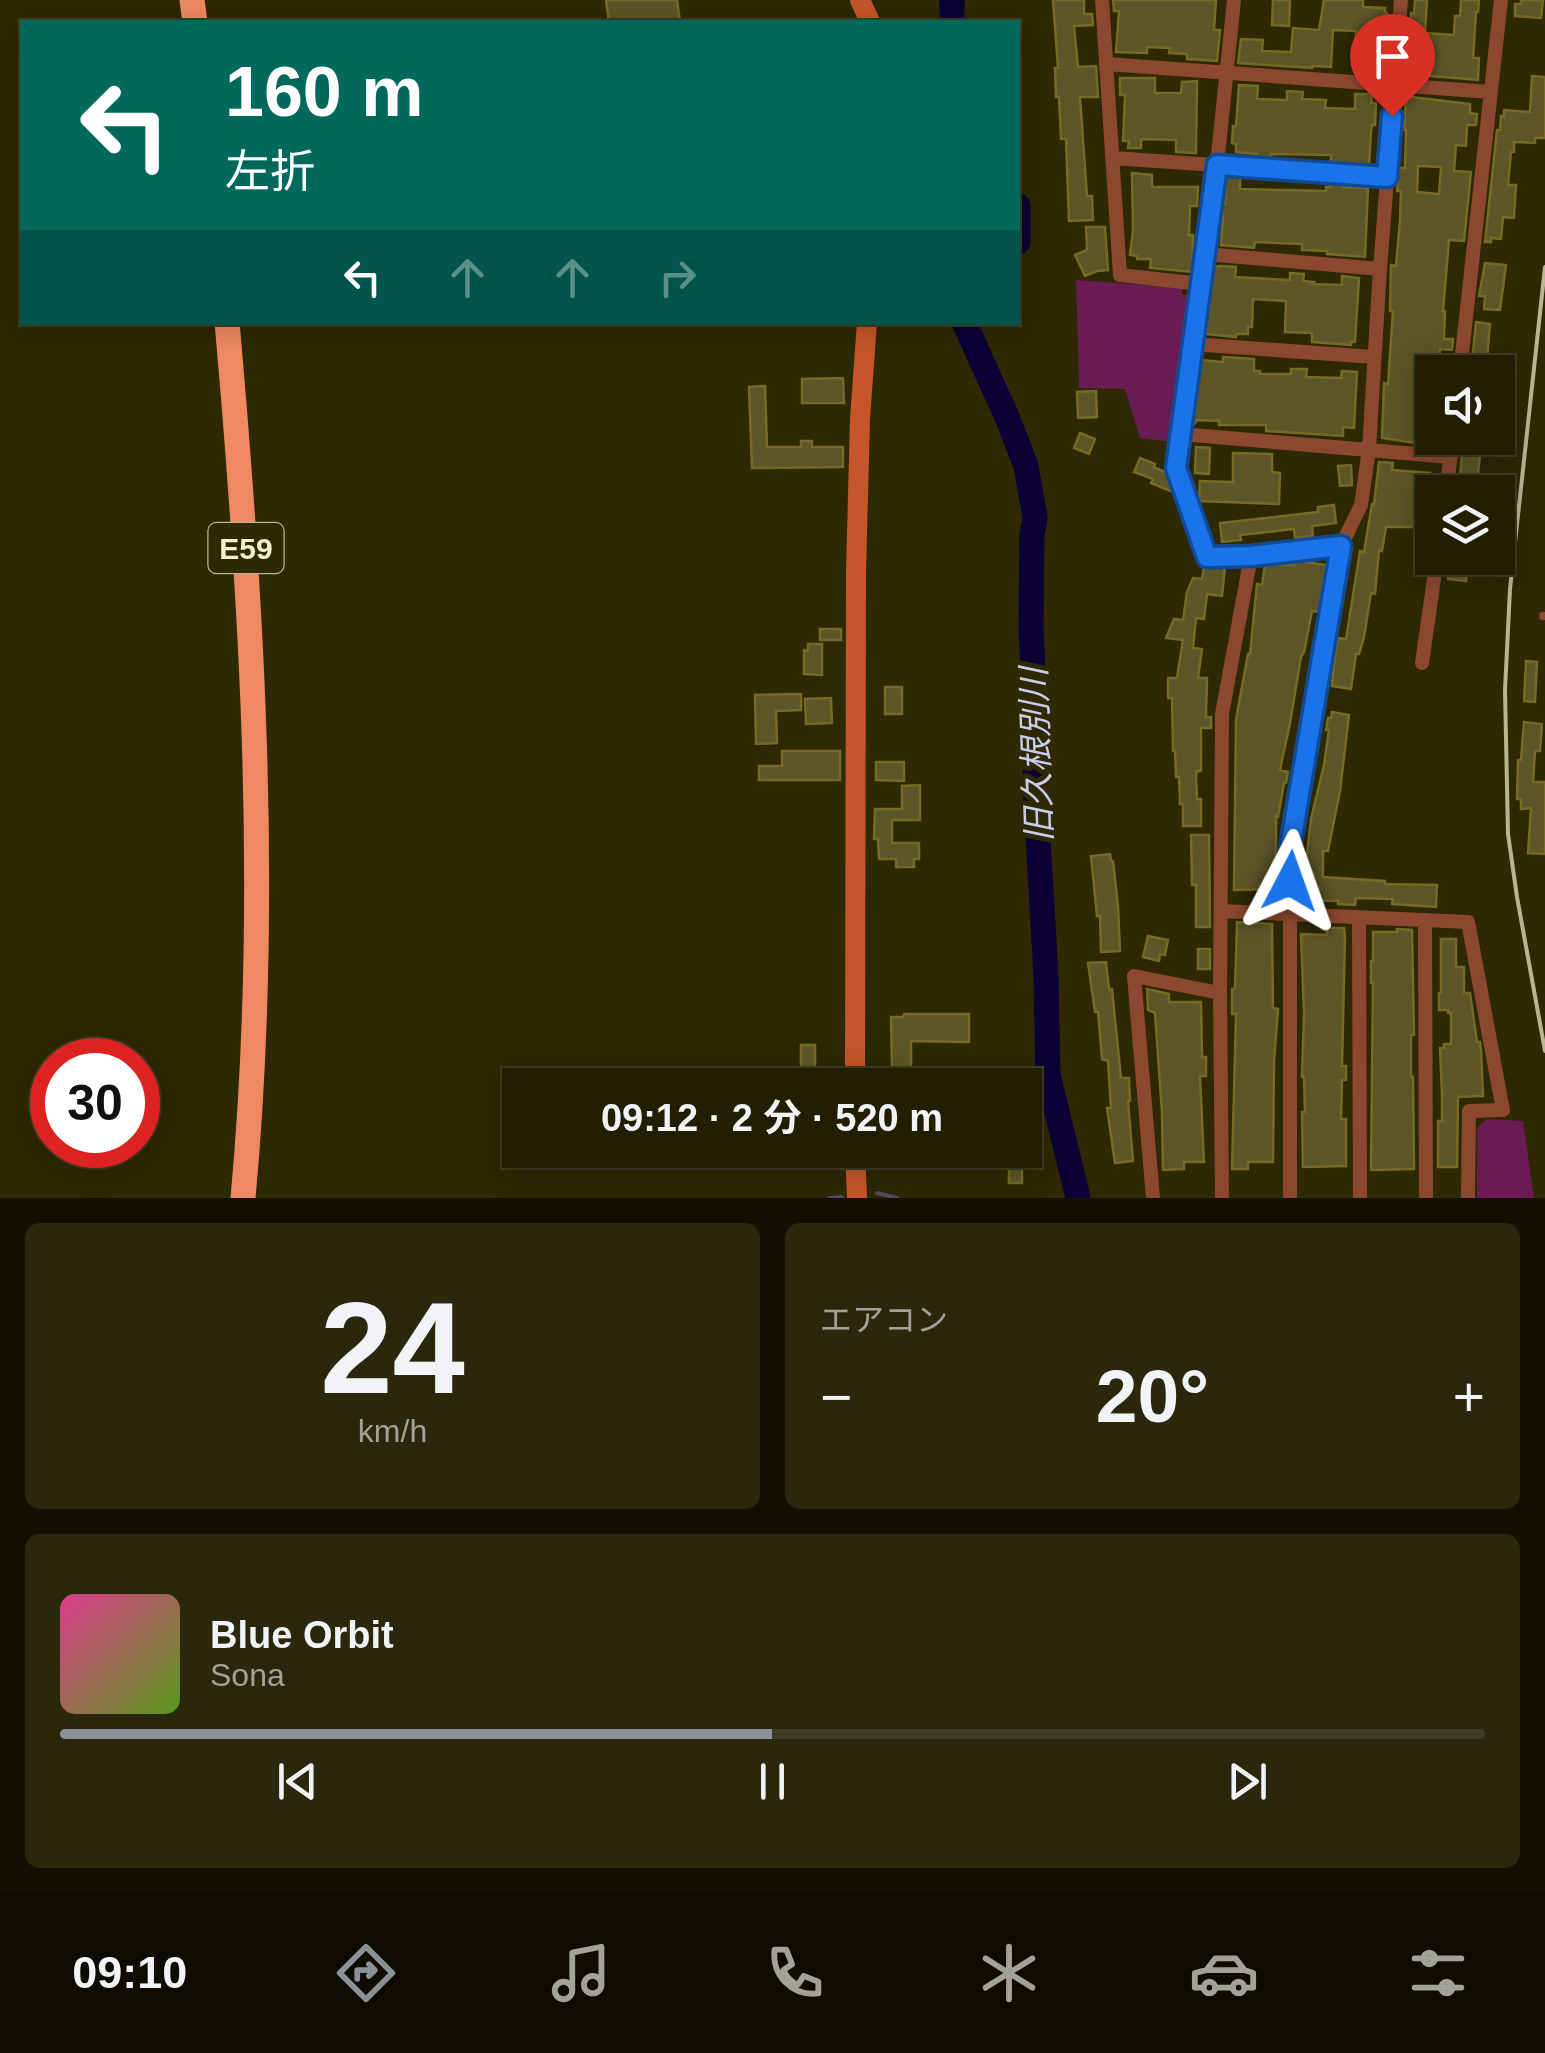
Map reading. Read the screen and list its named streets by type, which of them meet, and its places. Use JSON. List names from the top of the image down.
{
  "streets": {
    "highway": ["E59"]
  },
  "water": ["旧久根別川"],
  "page": {
    "turn": ["160 m", "左折"],
    "limit": "30",
    "trip": "09:12 · 2 分 · 520 m",
    "tile": [
      ["24", "km/h"],
      "エアコン"
    ],
    "heat": ["−", "20°", "+"],
    "song": ["Blue Orbit", "Sona"],
    "tabs": "09:10"
  }
}
